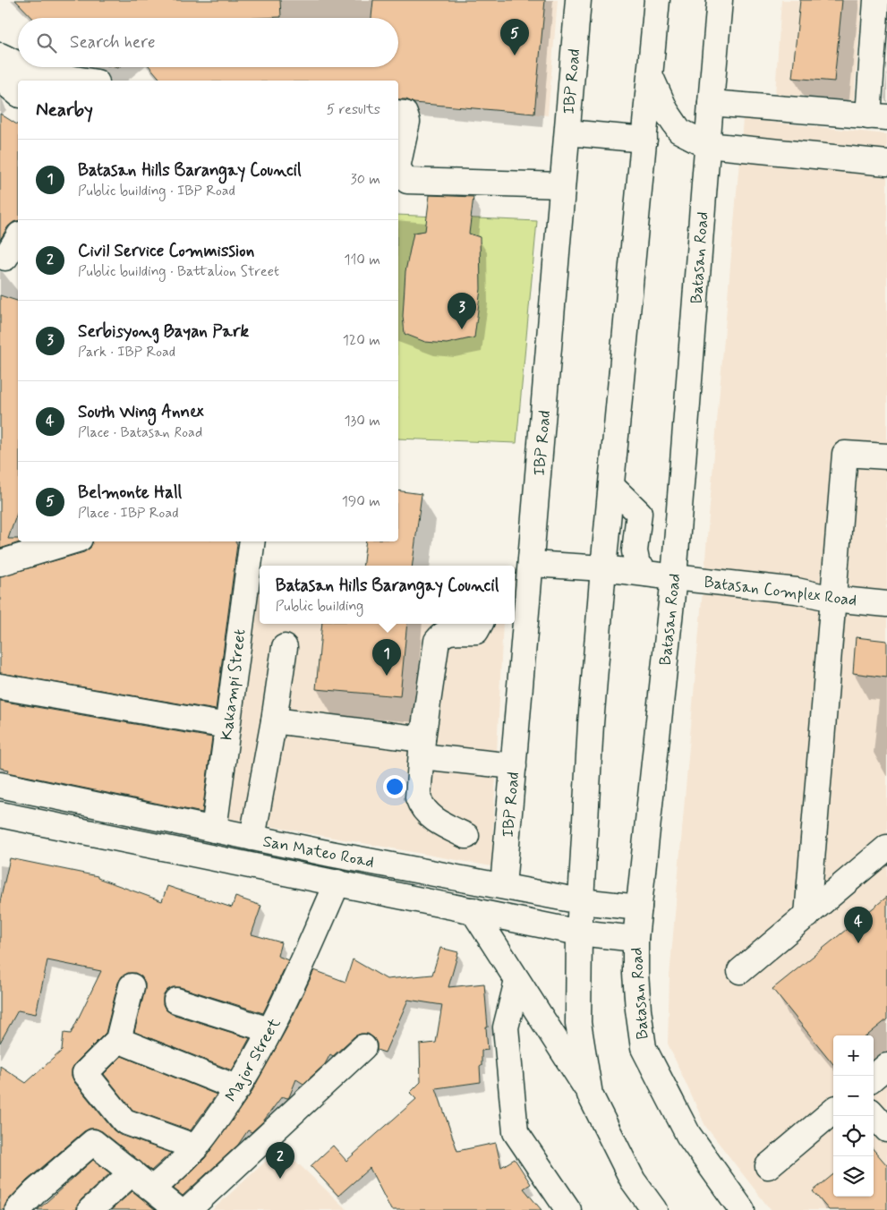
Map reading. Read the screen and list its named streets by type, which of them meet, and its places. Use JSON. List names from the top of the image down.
{
  "streets": {
    "main road": [
      "IBP Road",
      "Batasan Road",
      "Batasan Complex Road",
      "Kakampi Street",
      "San Mateo Road",
      "Major Street"
    ]
  },
  "crossings": [
    ["IBP Road", "Batasan Complex Road"],
    ["IBP Road", "San Mateo Road"],
    ["Batasan Road", "Batasan Complex Road"],
    ["Batasan Road", "San Mateo Road"],
    ["Kakampi Street", "San Mateo Road"],
    ["San Mateo Road", "Major Street"]
  ],
  "page": {
    "search": "Search here",
    "pins": [
      "5",
      "3",
      "1",
      "4",
      "2"
    ],
    "heading": ["Nearby", "5 results"],
    "list": [
      {
        "mark": "1",
        "name": "Batasan Hills Barangay Council",
        "note": "Public building · IBP Road",
        "value": "30 m"
      },
      {
        "mark": "2",
        "name": "Civil Service Commission",
        "note": "Public building · Battalion Street",
        "value": "110 m"
      },
      {
        "mark": "3",
        "name": "Serbisyong Bayan Park",
        "note": "Park · IBP Road",
        "value": "120 m"
      },
      {
        "mark": "4",
        "name": "South Wing Annex",
        "note": "Place · Batasan Road",
        "value": "130 m"
      },
      {
        "mark": "5",
        "name": "Belmonte Hall",
        "note": "Place · IBP Road",
        "value": "190 m"
      }
    ],
    "popup": ["Batasan Hills Barangay Council", "Public building"],
    "map_buttons": ["+", "−"]
  }
}
